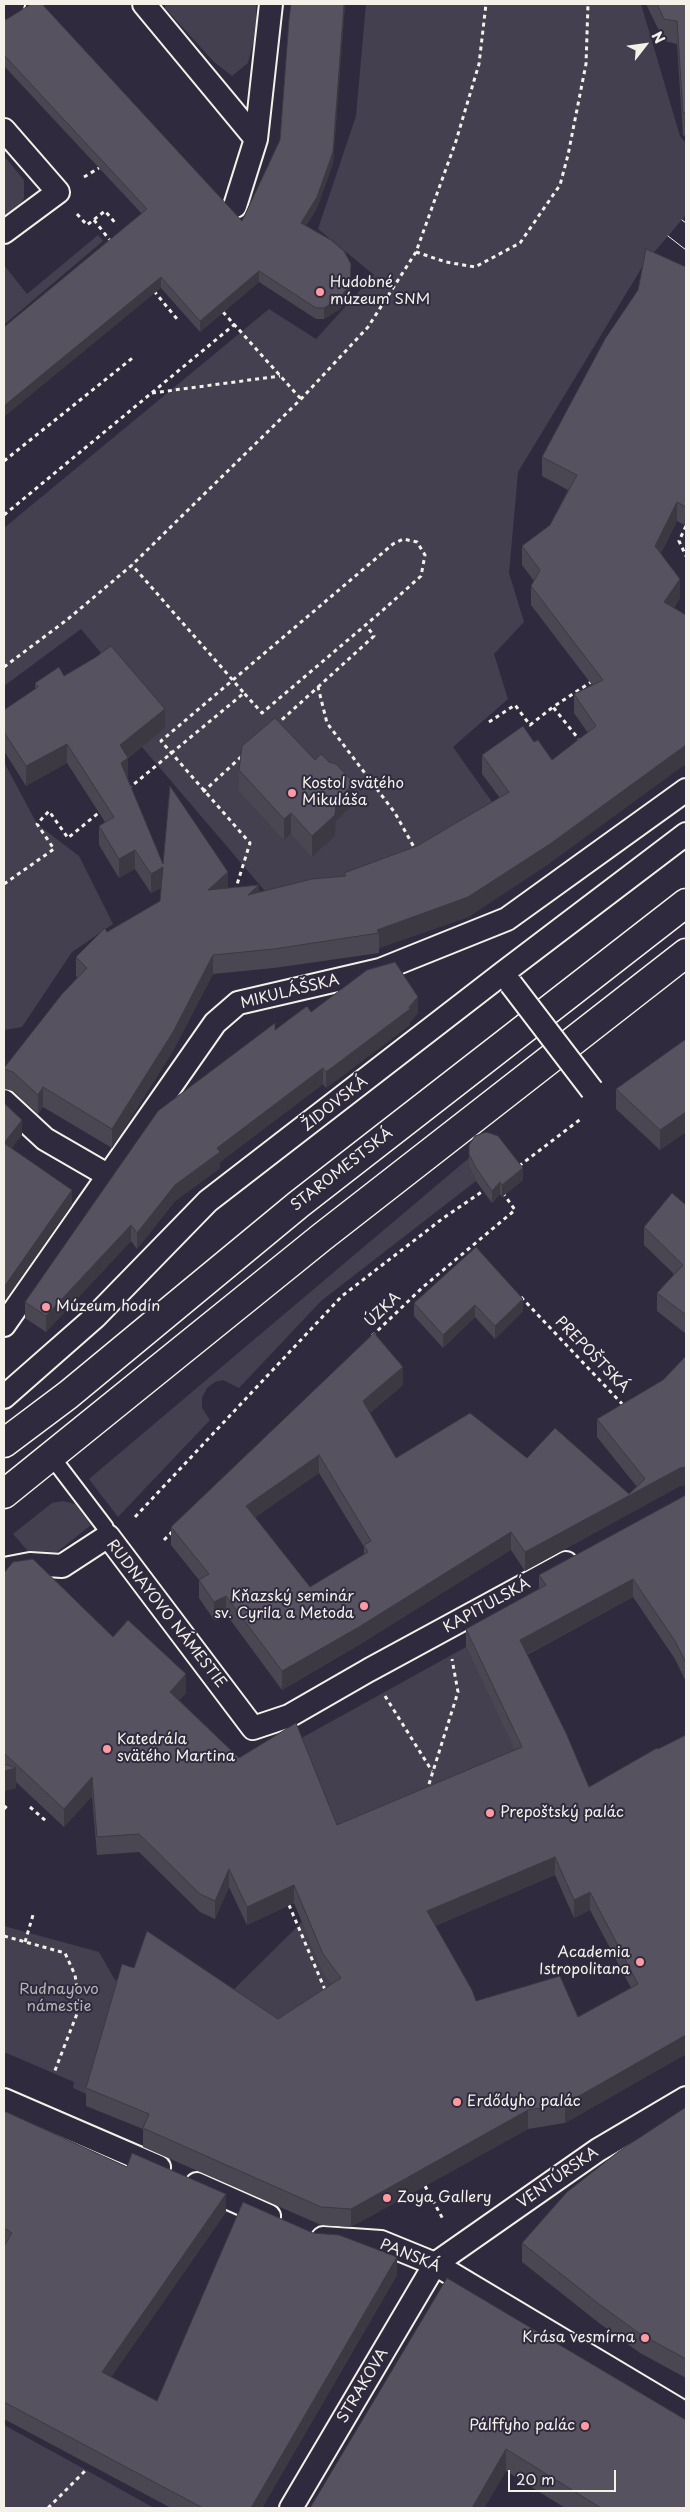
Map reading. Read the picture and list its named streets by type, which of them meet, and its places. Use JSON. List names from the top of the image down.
{
  "streets": {
    "main road": ["STAROMESTSKÁ"],
    "street": [
      "MIKULÁŠSKA",
      "ŽIDOVSKÁ",
      "KAPITULSKÁ",
      "RUDNAYOVO NÁMESTIE",
      "VENTÚRSKA",
      "PANSKÁ",
      "STRAKOVA"
    ],
    "path": ["ÚZKA", "PREPOŠTSKÁ"]
  },
  "crossings": [
    ["KAPITULSKÁ", "RUDNAYOVO NÁMESTIE"],
    ["VENTÚRSKA", "PANSKÁ"],
    ["VENTÚRSKA", "STRAKOVA"],
    ["PANSKÁ", "STRAKOVA"]
  ],
  "parks": ["Rudnayovo námestie"],
  "places": [
    "Hudobné múzeum SNM",
    "Kostol svätého Mikuláša",
    "Múzeum hodín",
    "Kňazský seminár sv. Cyrila a Metoda",
    "Katedrála svätého Martina",
    "Prepoštský palác",
    "Academia Istropolitana",
    "Erdődyho palác",
    "Zoya Gallery",
    "Krása vesmírna",
    "Pálffyho palác"
  ],
  "scale_bar": "20 m",
  "north": "top right"
}
